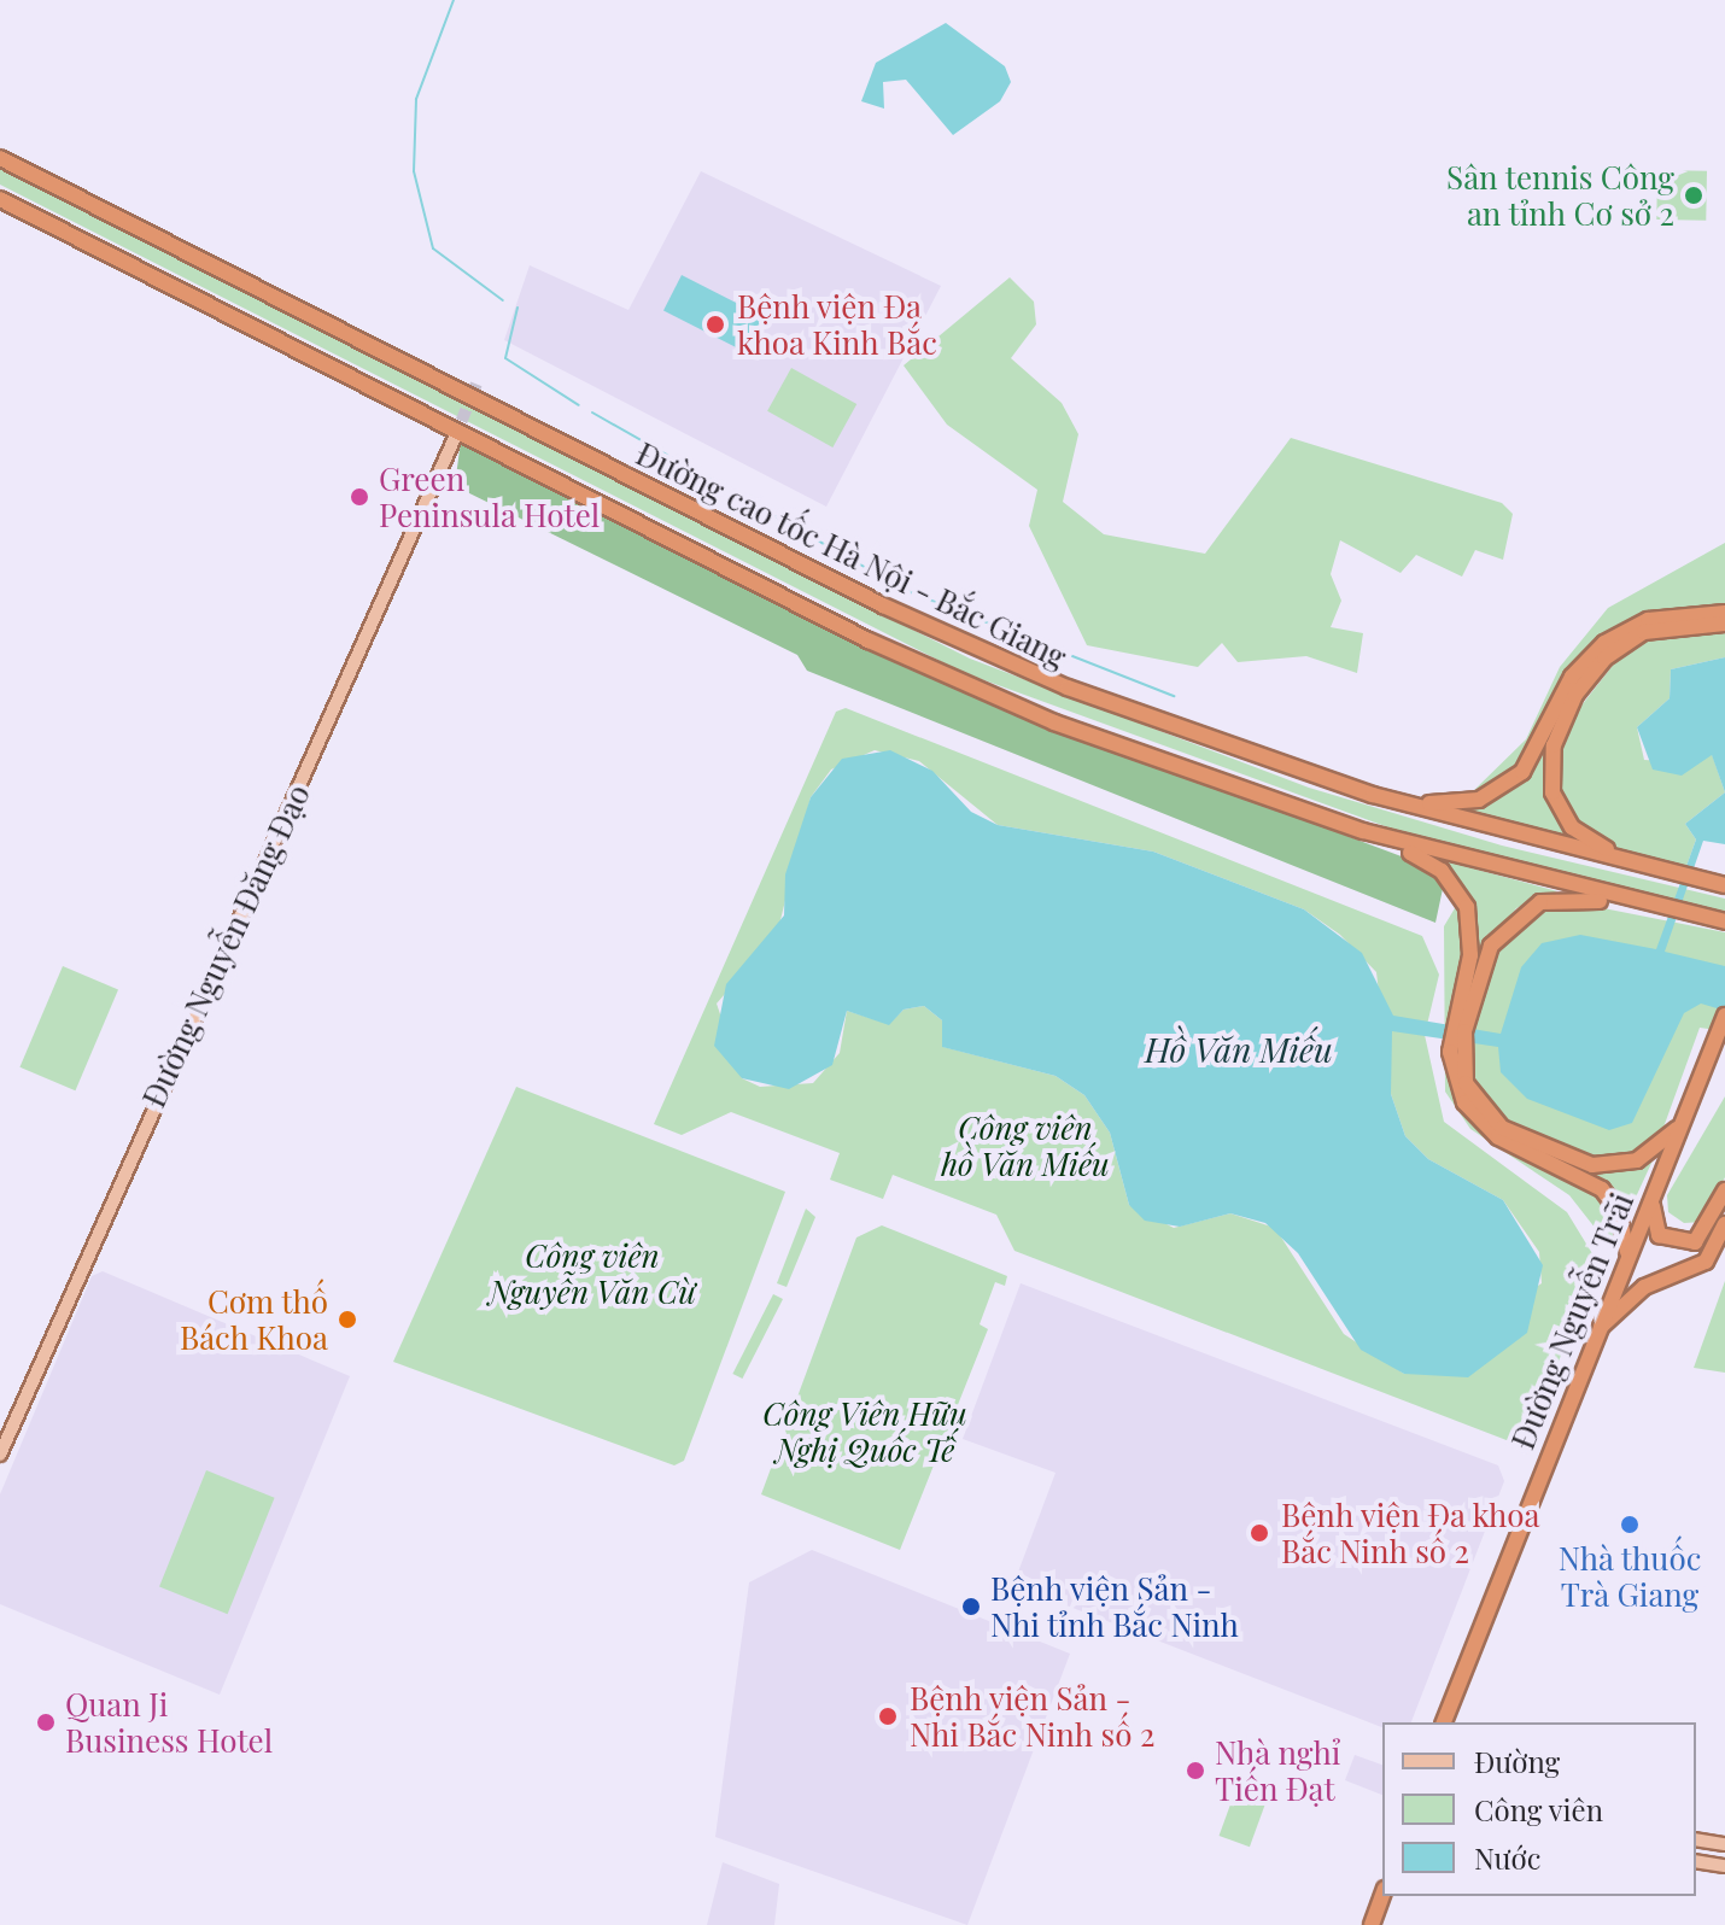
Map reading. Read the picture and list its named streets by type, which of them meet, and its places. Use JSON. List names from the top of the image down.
{
  "streets": {
    "highway": ["Đường cao tốc Hà Nội - Bắc Giang", "Đường Nguyễn Trãi"],
    "main road": ["Đường Nguyễn Đăng Đạo"]
  },
  "water": ["Hồ Văn Miếu"],
  "parks": ["Công viên hồ Văn Miếu", "Công viên Nguyễn Văn Cừ", "Công Viên Hữu Nghị Quốc Tế"],
  "places": [
    "Sân tennis Công an tỉnh Cơ sở 2",
    "Bệnh viện Đa khoa Kinh Bắc",
    "Green Peninsula Hotel",
    "Cơm thố Bách Khoa",
    "Nhà thuốc Trà Giang",
    "Bệnh viện Đa khoa Bắc Ninh số 2",
    "Bệnh viện Sản - Nhi tỉnh Bắc Ninh",
    "Bệnh viện Sản - Nhi Bắc Ninh số 2",
    "Quan Ji Business Hotel",
    "Nhà nghỉ Tiến Đạt"
  ],
  "legend": ["Đường", "Công viên", "Nước"]
}
